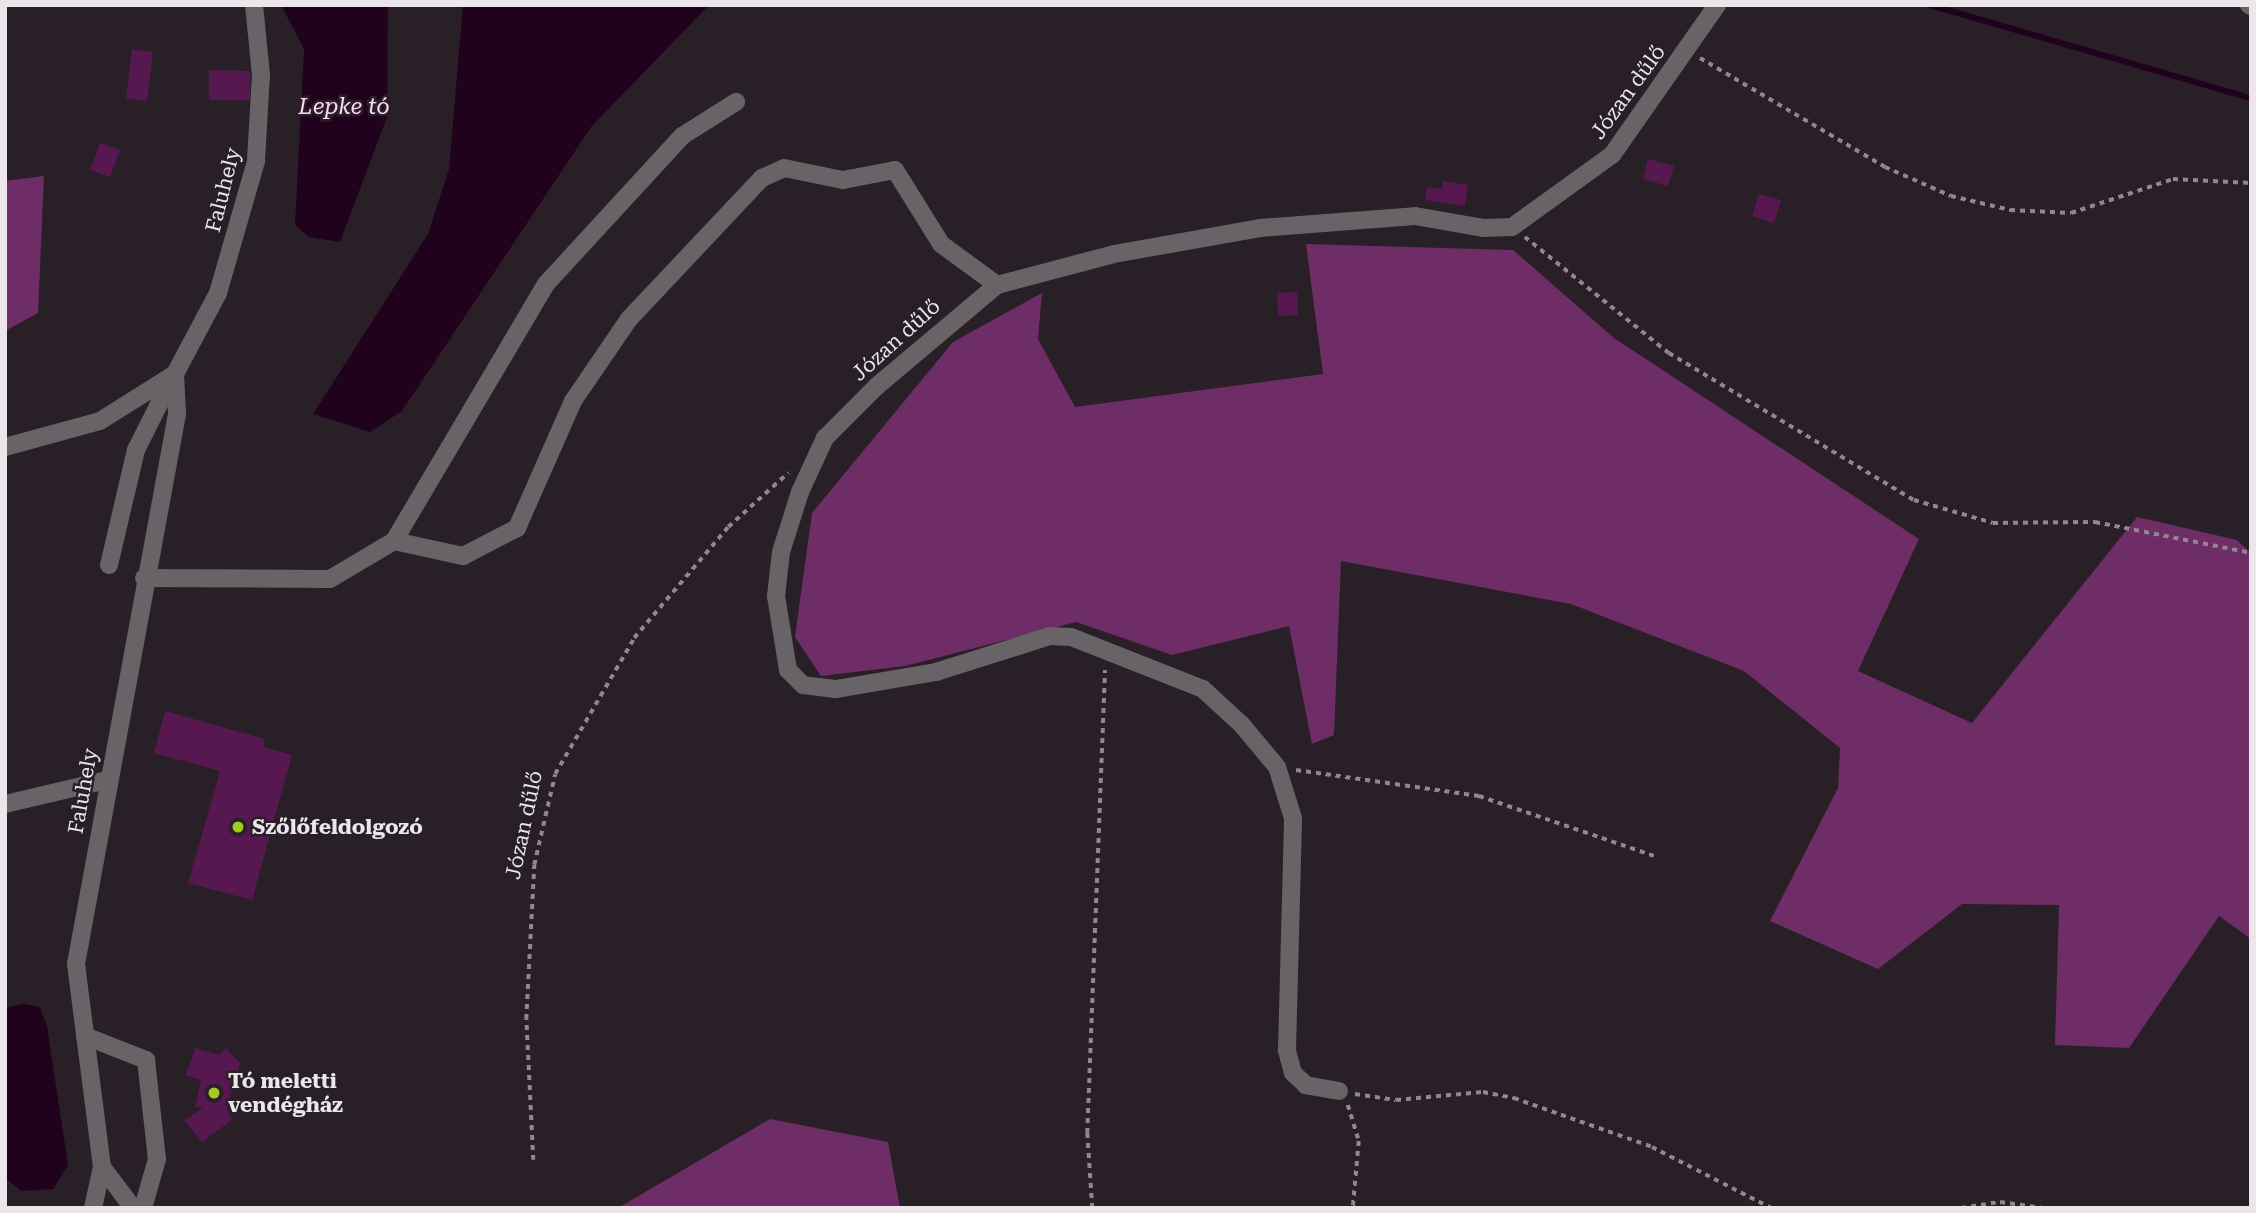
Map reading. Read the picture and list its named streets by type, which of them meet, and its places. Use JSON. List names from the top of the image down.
{
  "streets": {
    "street": ["Józan dűlő", "Faluhely"]
  },
  "water": ["Lepke tó"],
  "places": ["Szőlőfeldolgozó", "Tó meletti vendégház"]
}
